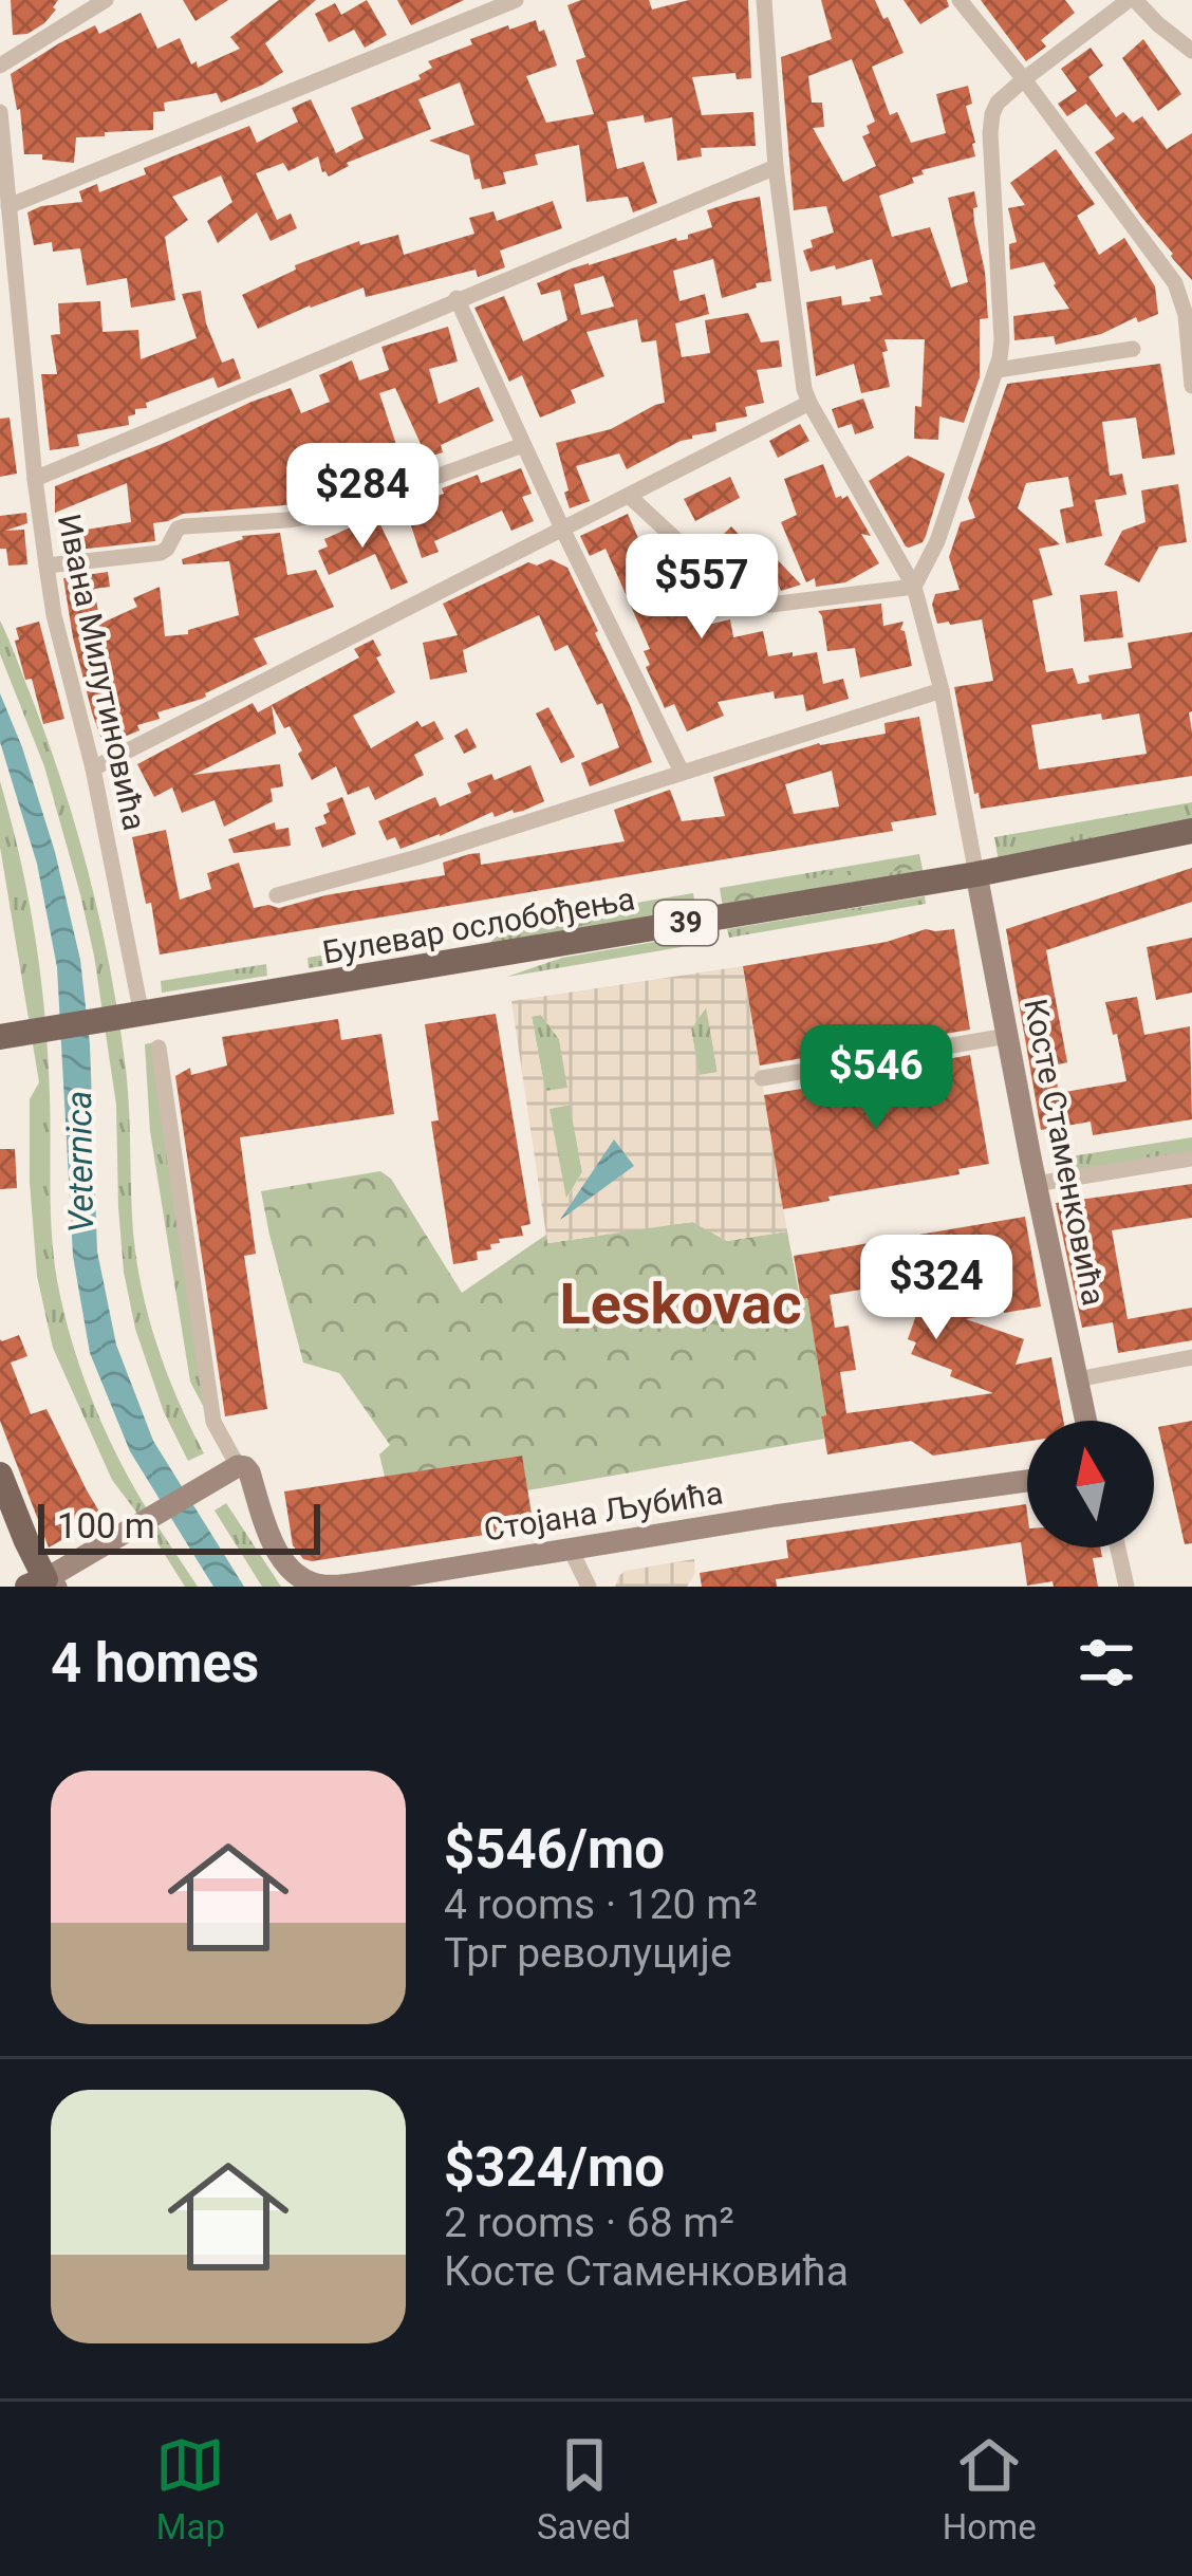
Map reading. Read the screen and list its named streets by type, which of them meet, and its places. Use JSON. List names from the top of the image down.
{
  "streets": {
    "main road": ["39", "Булевар ослобођења"],
    "street": ["Ивана Милутиновића", "Косте Стаменковића", "Стојана Љубића"]
  },
  "crossings": [
    ["Ивана Милутиновића", "Булевар ослобођења"],
    ["Булевар ослобођења", "Косте Стаменковића"]
  ],
  "districts": ["Leskovac"],
  "water": ["Veternica"],
  "scale_bar": "100 m",
  "north": "top",
  "page": {
    "price": [
      "$284",
      "$557",
      "$546",
      "$324"
    ],
    "scale": "100 m",
    "heading": "4 homes",
    "list": [
      {
        "name": "$546/mo",
        "note": "4 rooms · 120 m² · Трг револуције"
      },
      {
        "name": "$324/mo",
        "note": "2 rooms · 68 m² · Косте Стаменковића"
      }
    ],
    "tabs": ["Map", "Saved", "Home"]
  }
}
